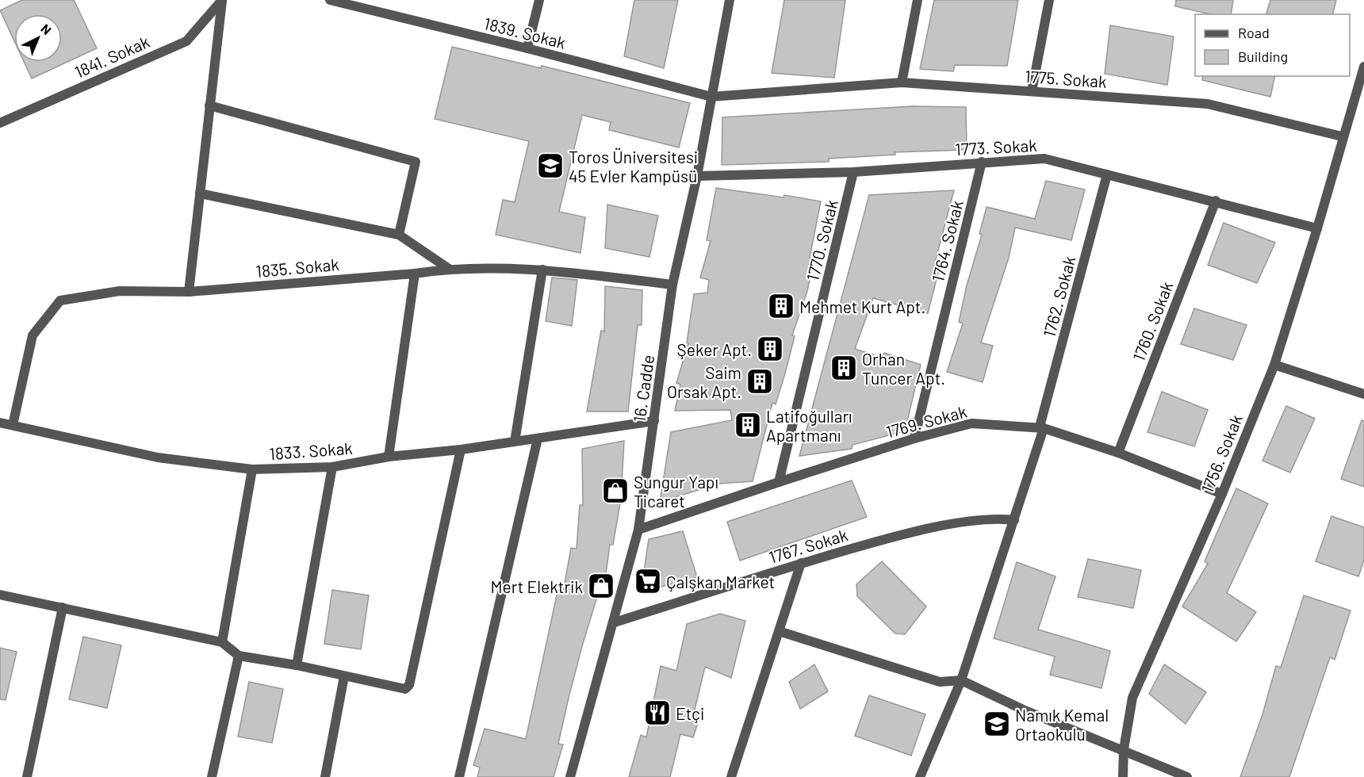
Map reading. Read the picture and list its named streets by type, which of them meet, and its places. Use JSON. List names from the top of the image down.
{
  "streets": {
    "street": [
      "1839. Sokak",
      "1841. Sokak",
      "1775. Sokak",
      "1773. Sokak",
      "1770. Sokak",
      "1764. Sokak",
      "1835. Sokak",
      "1762. Sokak",
      "1760. Sokak",
      "16. Cadde",
      "1769. Sokak",
      "1833. Sokak",
      "1756. Sokak",
      "1767. Sokak"
    ]
  },
  "crossings": [
    ["1839. Sokak", "1775. Sokak"],
    ["1839. Sokak", "16. Cadde"],
    ["1775. Sokak", "16. Cadde"],
    ["1775. Sokak", "1756. Sokak"],
    ["1773. Sokak", "1770. Sokak"],
    ["1773. Sokak", "1764. Sokak"],
    ["1773. Sokak", "1762. Sokak"],
    ["1773. Sokak", "1760. Sokak"],
    ["1773. Sokak", "16. Cadde"],
    ["1773. Sokak", "1756. Sokak"],
    ["1770. Sokak", "1769. Sokak"],
    ["1764. Sokak", "1769. Sokak"],
    ["1835. Sokak", "16. Cadde"],
    ["1835. Sokak", "1833. Sokak"],
    ["1762. Sokak", "1769. Sokak"],
    ["1762. Sokak", "1767. Sokak"],
    ["1760. Sokak", "1769. Sokak"],
    ["16. Cadde", "1769. Sokak"],
    ["16. Cadde", "1833. Sokak"],
    ["16. Cadde", "1767. Sokak"],
    ["1769. Sokak", "1756. Sokak"]
  ],
  "places": {
    "school or university": ["Toros Üniversitesi 45 Evler Kampüsü", "Namık Kemal Ortaokulu"],
    "building": [
      "Mehmet Kurt Apt.",
      "Şeker Apt.",
      "Orhan Tuncer Apt.",
      "Saim Orsak Apt.",
      "Latifoğulları Apartmanı"
    ],
    "shop": ["Sungur Yapı Ticaret", "Mert Elektrik"],
    "supermarket": ["Çalşkan Market"],
    "restaurant": ["Etçi"]
  },
  "legend": ["Road", "Building"],
  "north": "top right"
}
